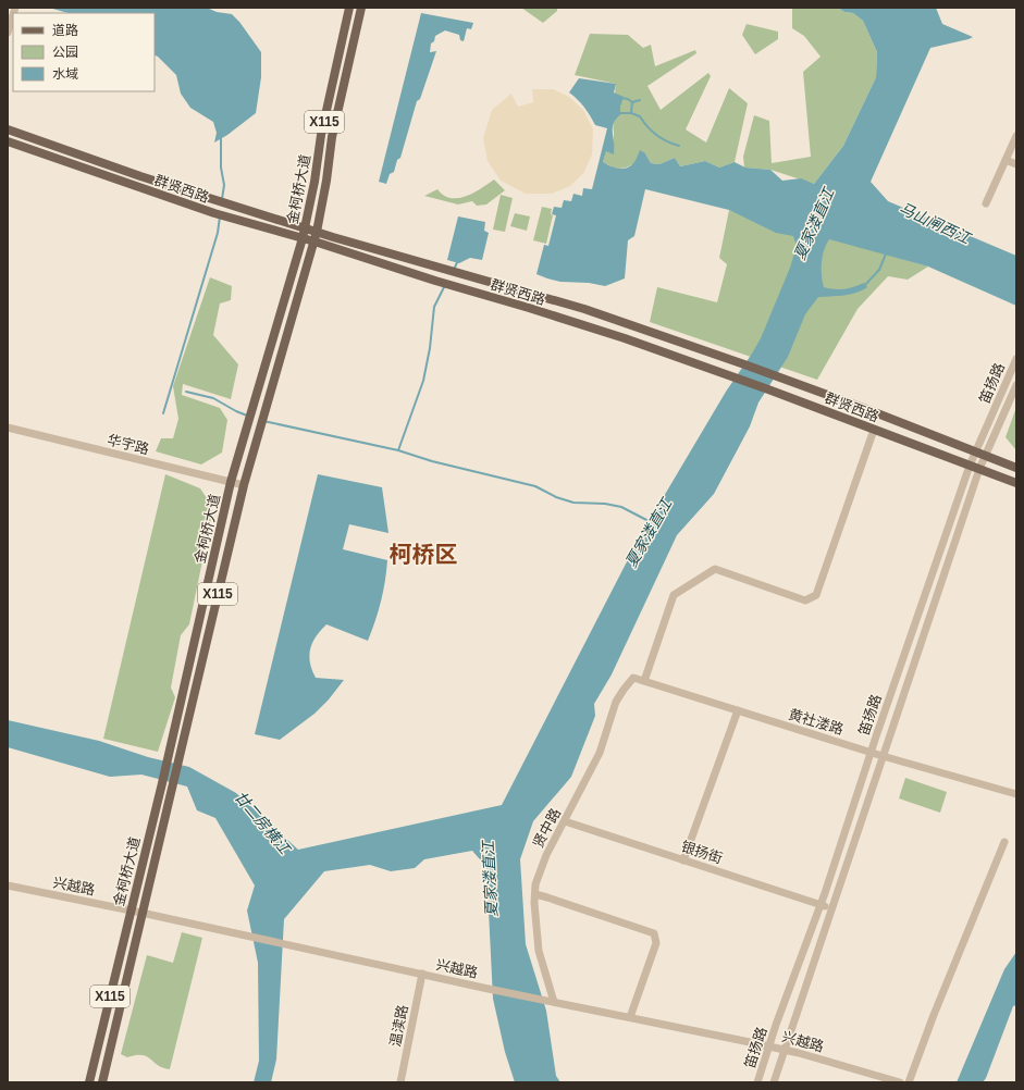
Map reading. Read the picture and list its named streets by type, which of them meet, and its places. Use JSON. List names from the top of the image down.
{
  "streets": {
    "main road": ["X115", "群贤西路", "金柯桥大道"],
    "street": [
      "笛扬路",
      "华宇路",
      "黄社溇路",
      "贤中路",
      "银扬街",
      "兴越路",
      "温渎路"
    ]
  },
  "crossings": [
    ["群贤西路", "金柯桥大道"],
    ["群贤西路", "笛扬路"],
    ["金柯桥大道", "华宇路"],
    ["金柯桥大道", "兴越路"],
    ["笛扬路", "黄社溇路"],
    ["笛扬路", "银扬街"],
    ["笛扬路", "兴越路"],
    ["黄社溇路", "贤中路"],
    ["贤中路", "银扬街"],
    ["贤中路", "兴越路"],
    ["兴越路", "温渎路"]
  ],
  "districts": ["柯桥区"],
  "water": ["马山闸西江", "夏家溇直江", "廿二房横江"],
  "legend": ["道路", "公园", "水域"]
}
